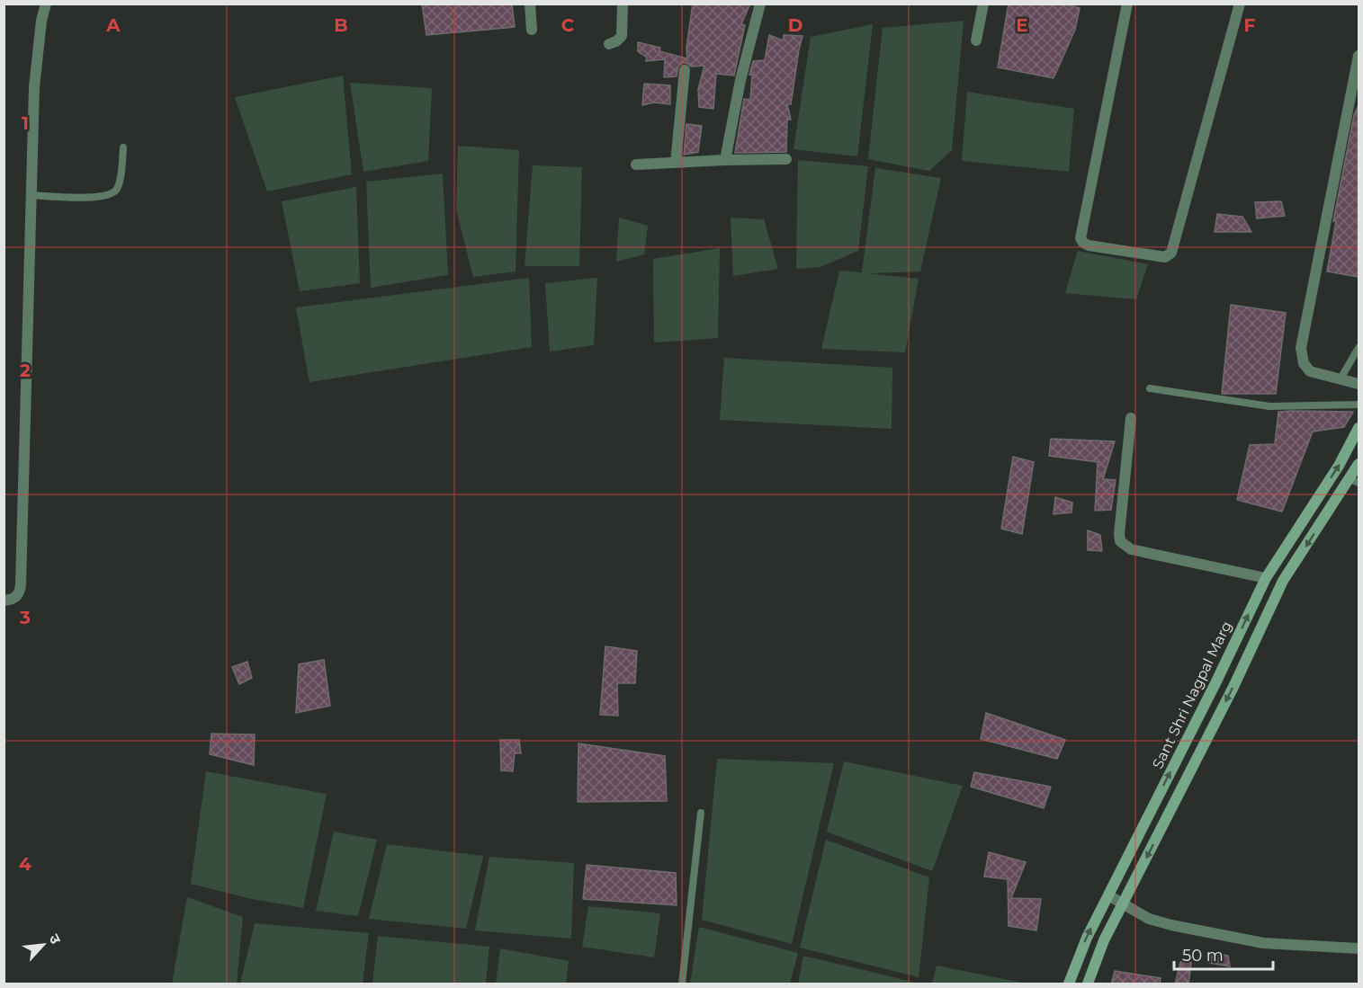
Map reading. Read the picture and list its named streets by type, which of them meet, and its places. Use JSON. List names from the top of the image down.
{
  "streets": {
    "street": ["Sant Shri Nagpal Marg"]
  },
  "scale_bar": "50 m",
  "north": "top right",
  "grid": {
    "columns": [
      "A",
      "B",
      "C",
      "D",
      "E",
      "F"
    ],
    "rows": [
      "1",
      "2",
      "3",
      "4"
    ]
  }
}
